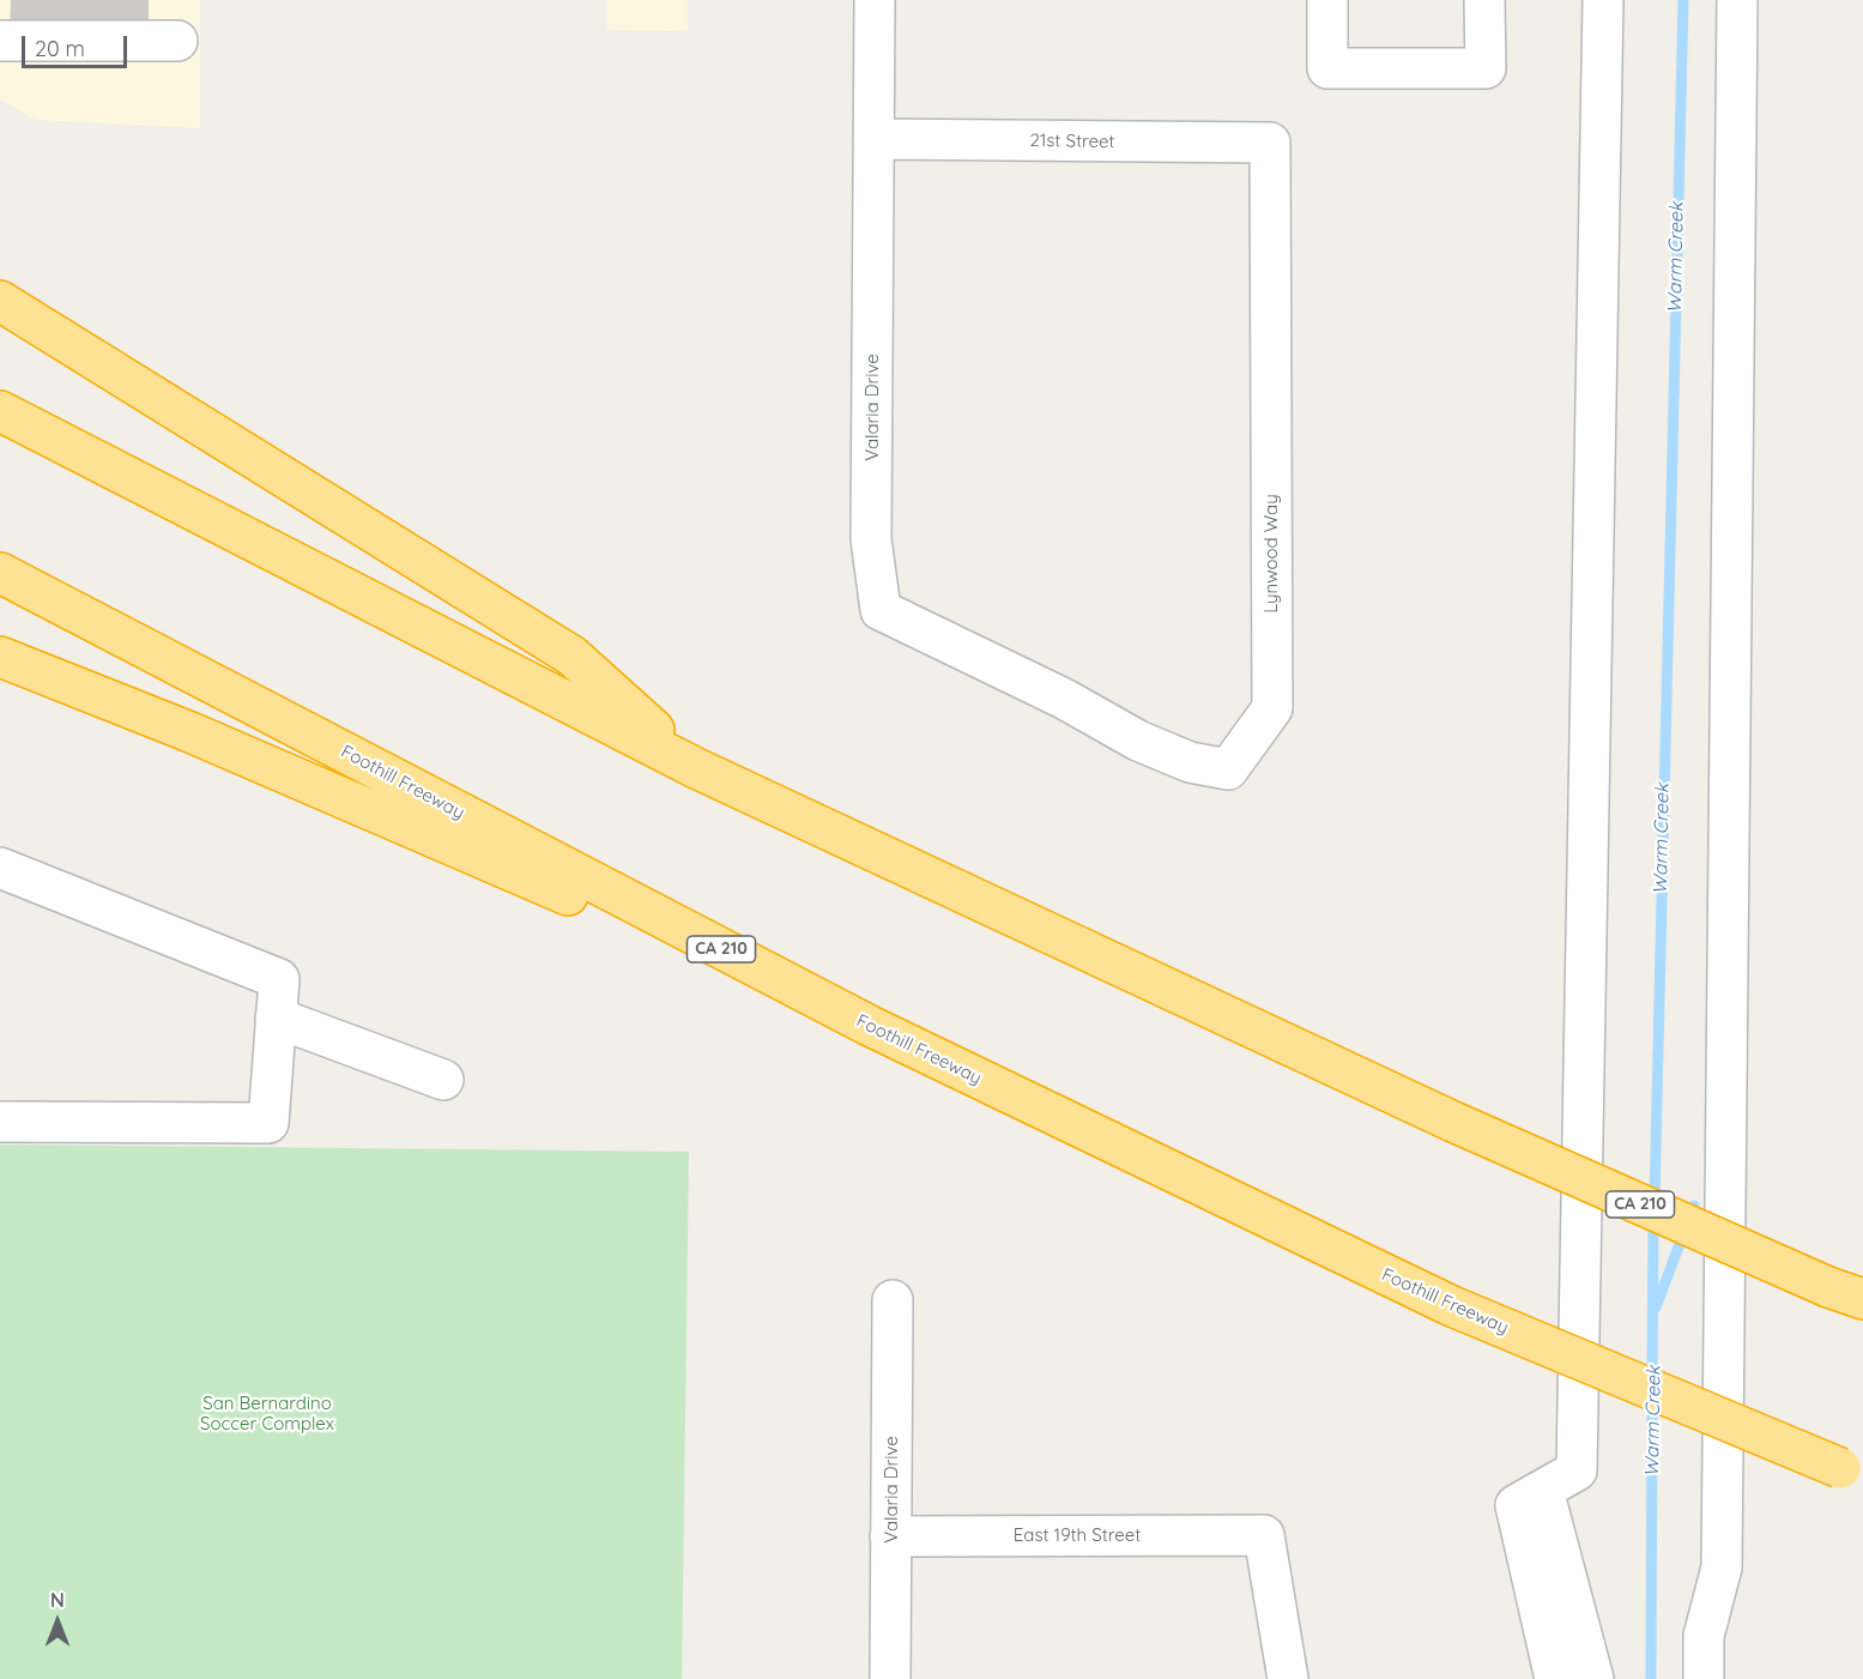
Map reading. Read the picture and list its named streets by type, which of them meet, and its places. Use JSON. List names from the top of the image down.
{
  "streets": {
    "highway": ["Foothill Freeway", "CA 210"],
    "street": [
      "21st Street",
      "Valaria Drive",
      "Lynwood Way",
      "East 19th Street"
    ]
  },
  "crossings": [
    ["21st Street", "Valaria Drive"],
    ["21st Street", "Lynwood Way"],
    ["Valaria Drive", "Lynwood Way"],
    ["Valaria Drive", "East 19th Street"]
  ],
  "water": ["Warm Creek"],
  "parks": ["San Bernardino Soccer Complex"],
  "scale_bar": "20 m",
  "north": "top"
}
